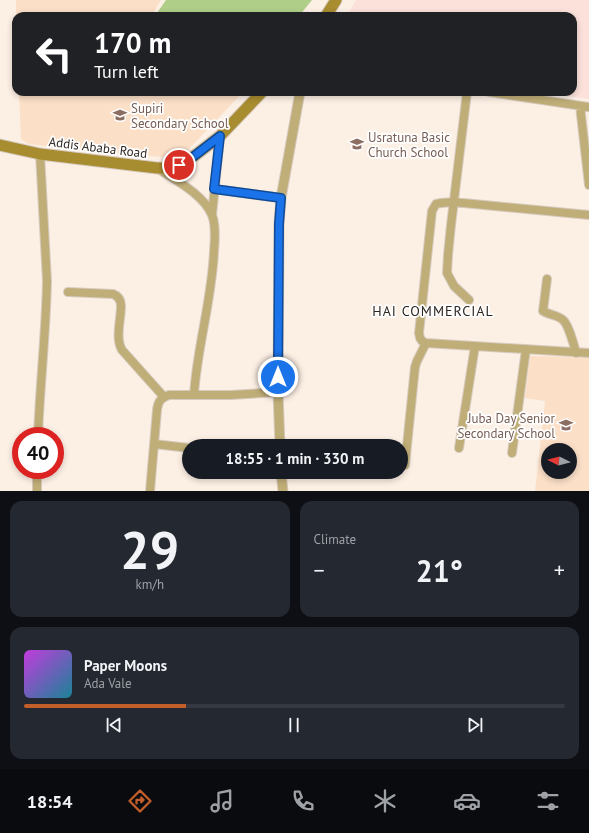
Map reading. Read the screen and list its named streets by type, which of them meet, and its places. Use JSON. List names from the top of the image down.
{
  "streets": {
    "main road": ["Addis Ababa Road"]
  },
  "districts": ["HAI COMMERCIAL"],
  "places": {
    "school or university": ["Supiri Secondary School", "Usratuna Basic Church School", "Juba Day Senior Secondary School"]
  },
  "north": "left",
  "page": {
    "turn": ["170 m", "Turn left"],
    "limit": "40",
    "trip": "18:55 · 1 min · 330 m",
    "tile": [
      ["29", "km/h"],
      "Climate"
    ],
    "heat": ["−", "21°", "+"],
    "song": ["Paper Moons", "Ada Vale"],
    "tabs": "18:54"
  }
}
